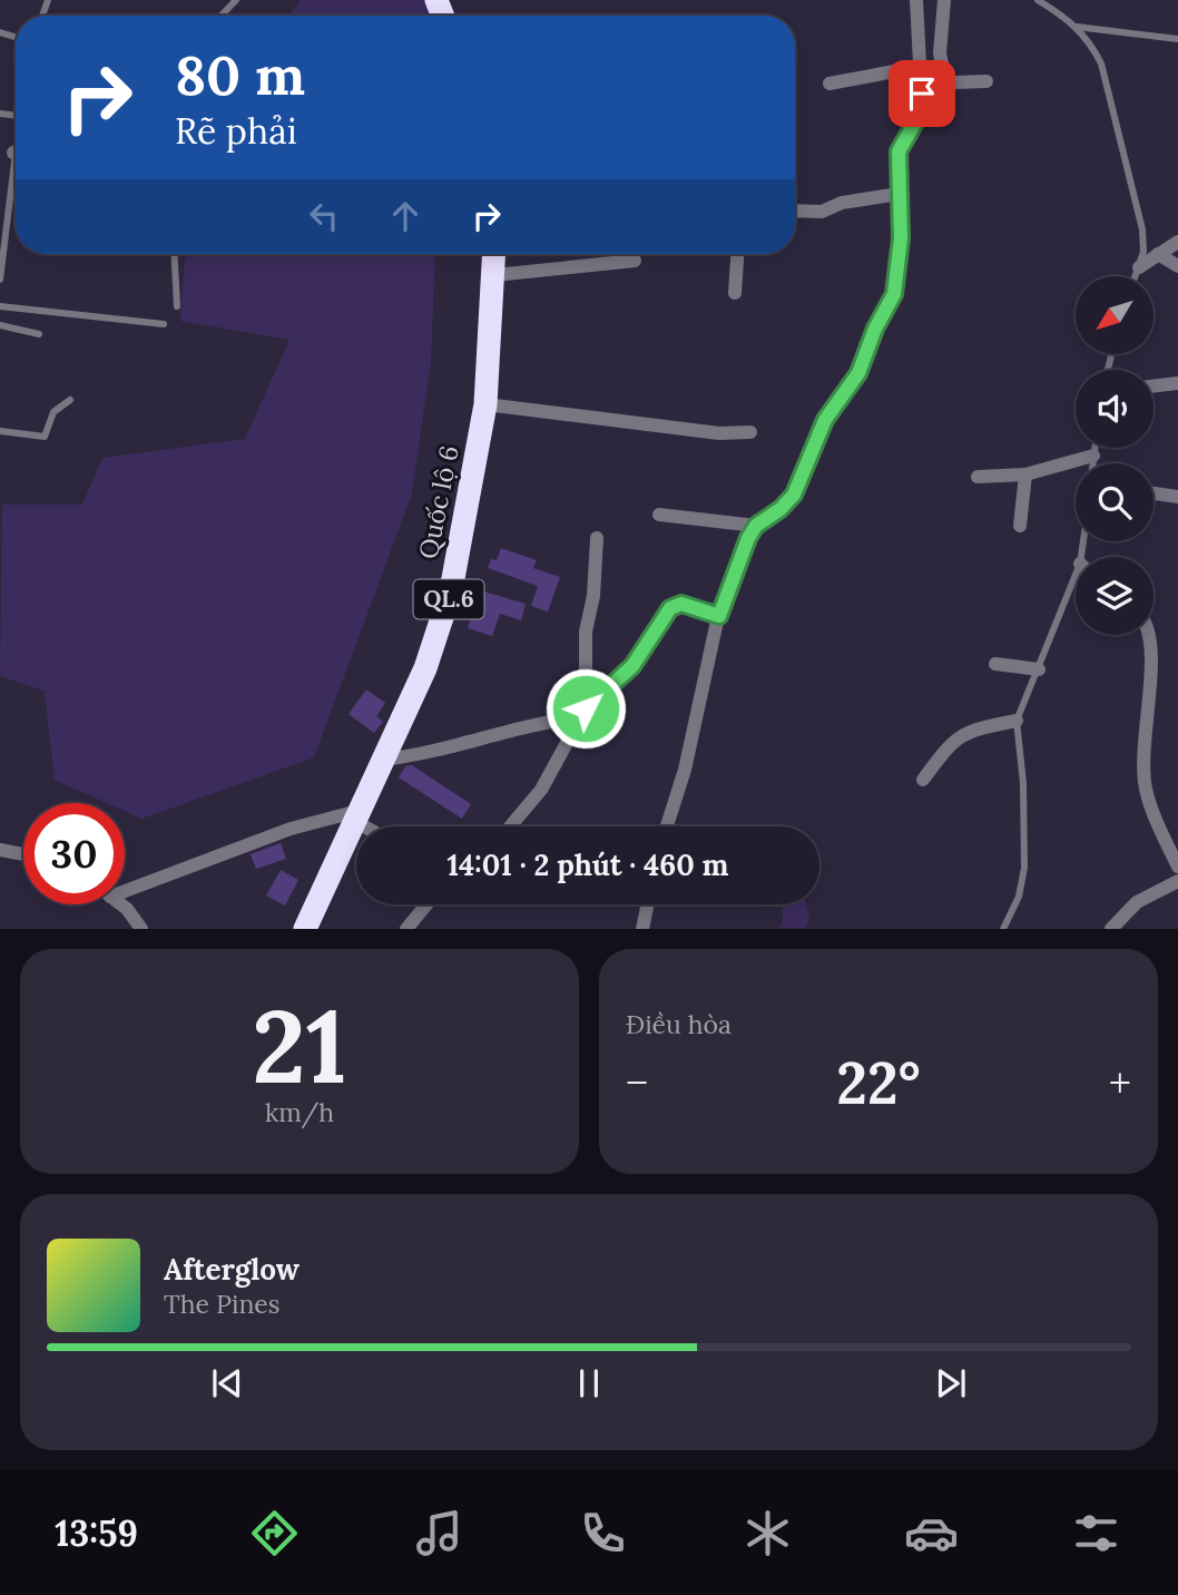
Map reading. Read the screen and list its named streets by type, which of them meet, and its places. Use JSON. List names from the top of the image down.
{
  "streets": {
    "highway": ["Quốc lộ 6", "QL.6"]
  },
  "north": "bottom left",
  "page": {
    "turn": ["80 m", "Rẽ phải"],
    "limit": "30",
    "trip": "14:01 · 2 phút · 460 m",
    "tile": [
      ["21", "km/h"],
      "Điều hòa"
    ],
    "heat": ["−", "22°", "+"],
    "song": ["Afterglow", "The Pines"],
    "tabs": "13:59"
  }
}
